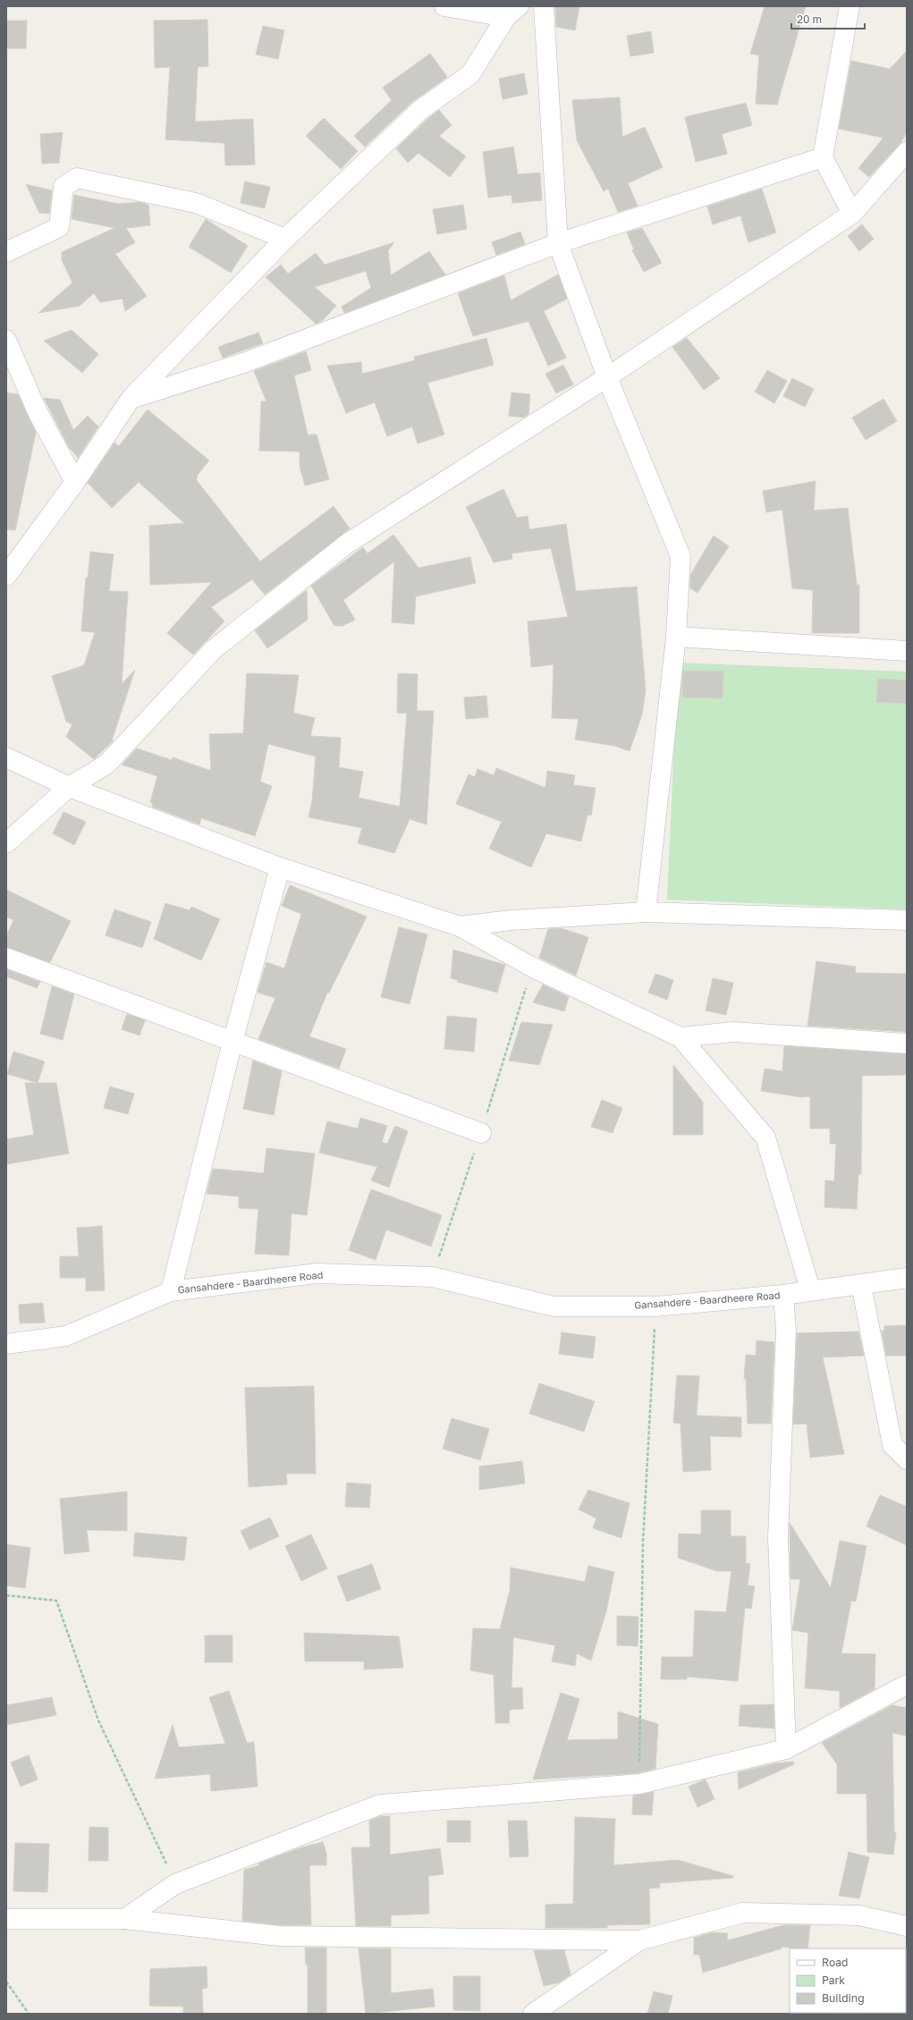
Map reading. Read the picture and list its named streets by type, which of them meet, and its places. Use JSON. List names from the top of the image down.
{
  "streets": {
    "street": ["Gansahdere - Baardheere Road"]
  },
  "legend": ["Road", "Park", "Building"],
  "scale_bar": "20 m"
}
